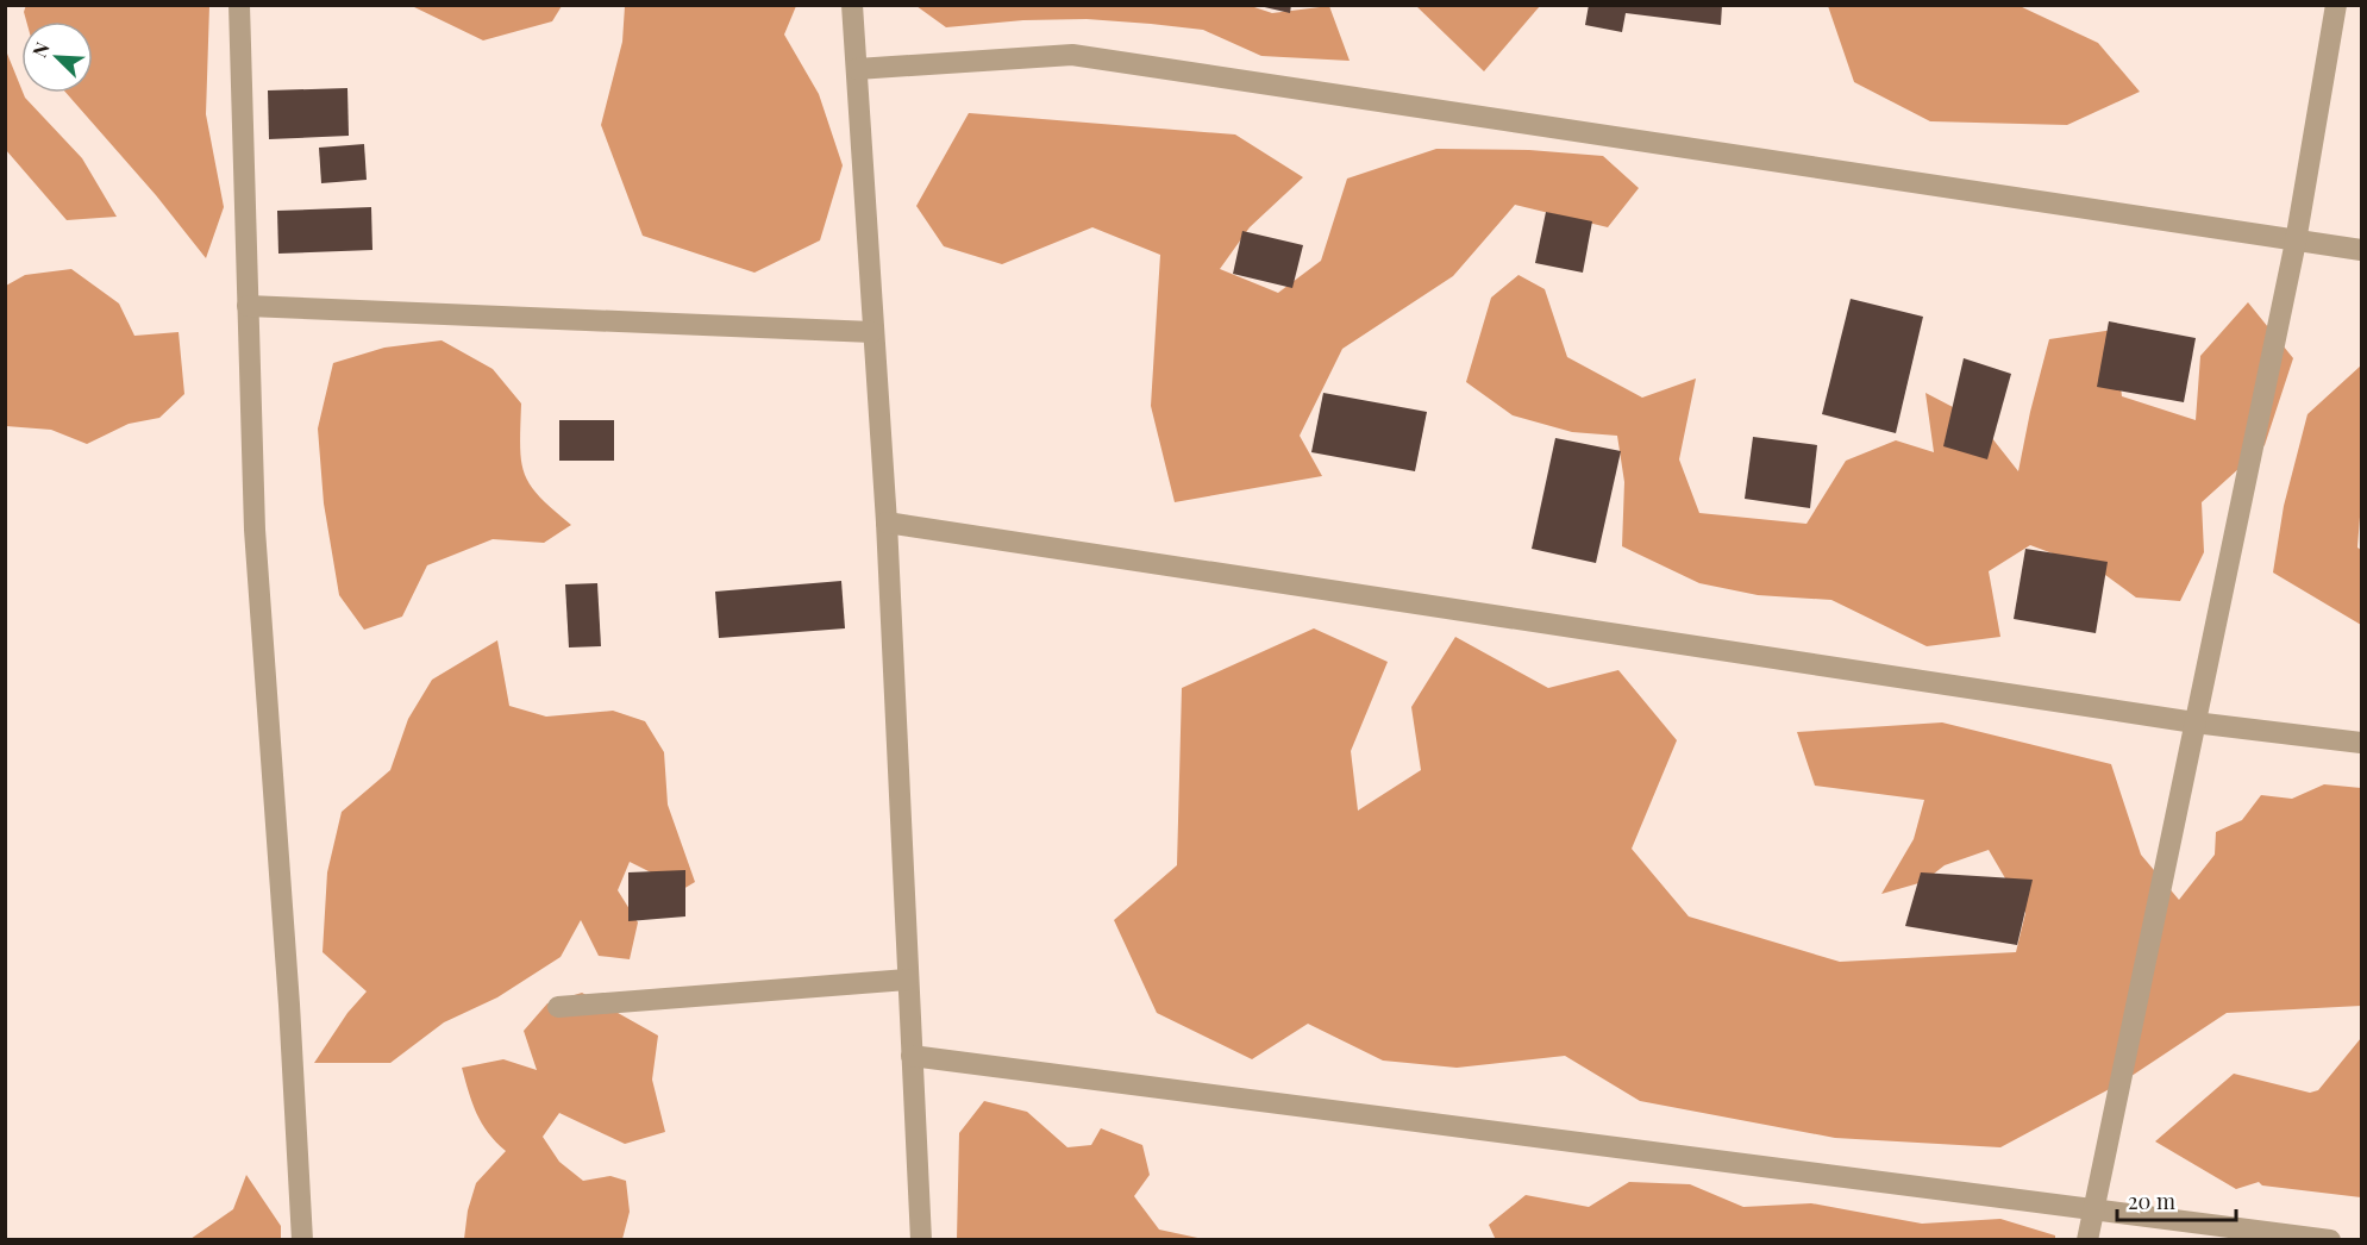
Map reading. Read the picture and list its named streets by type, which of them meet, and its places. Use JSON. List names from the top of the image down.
{
  "scale_bar": "20 m",
  "north": "top left"
}
